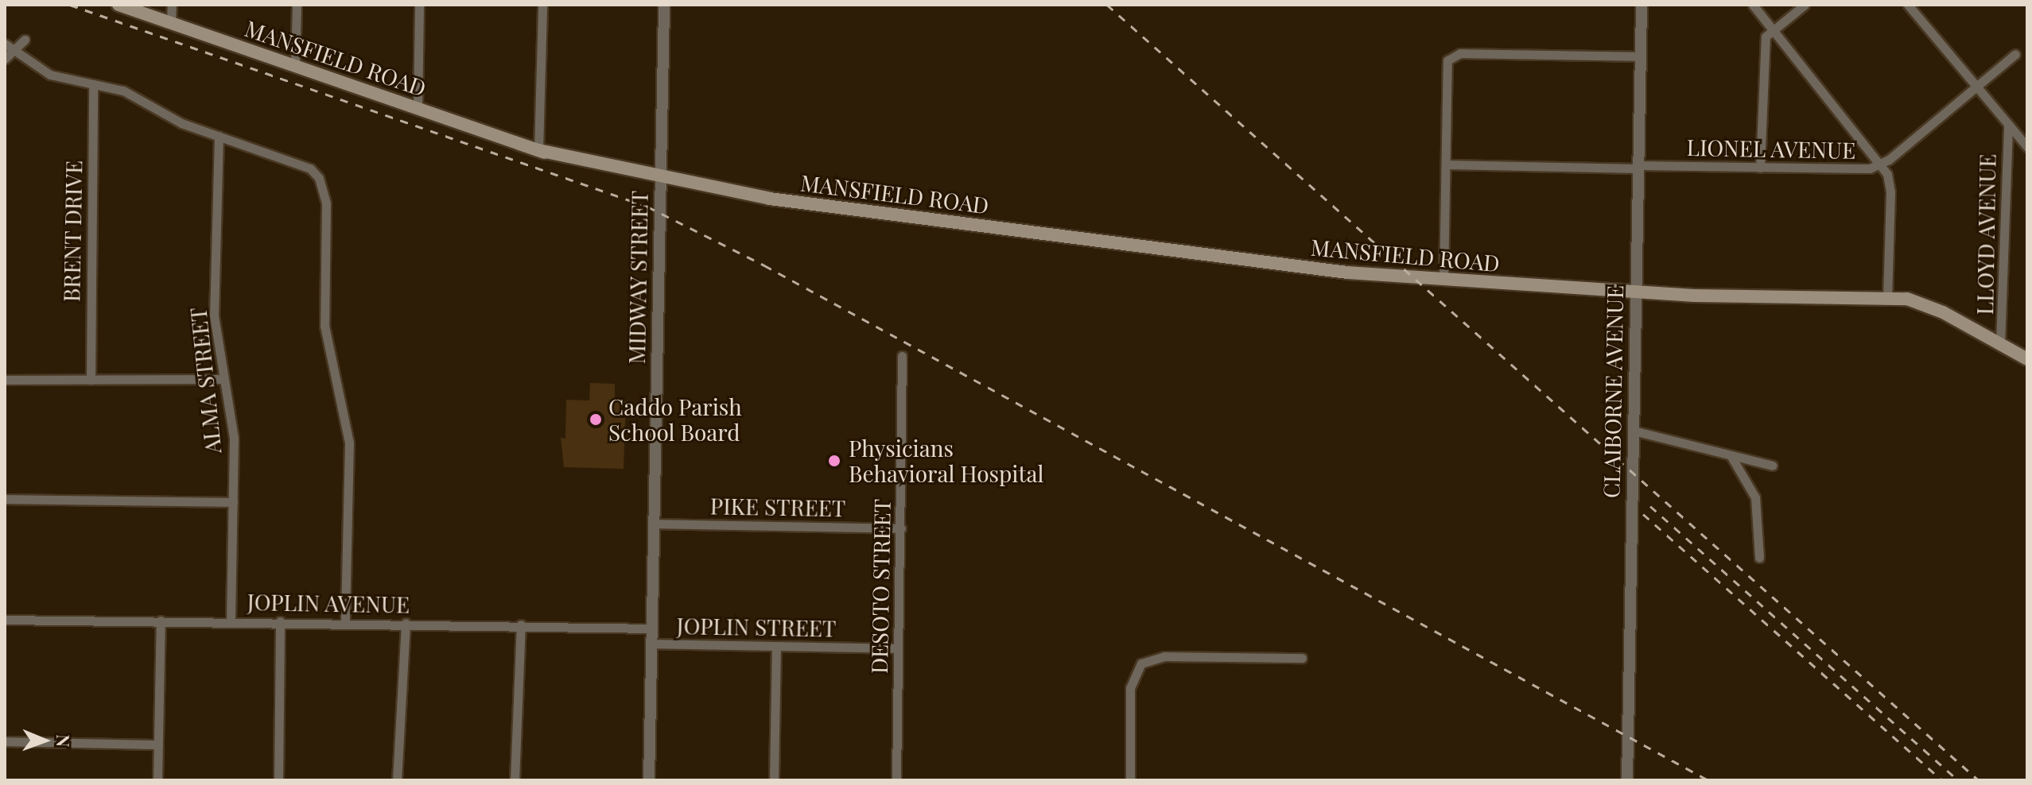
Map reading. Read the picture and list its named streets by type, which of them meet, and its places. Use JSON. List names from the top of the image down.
{
  "streets": {
    "main road": ["MANSFIELD ROAD"],
    "street": [
      "LIONEL AVENUE",
      "BRENT DRIVE",
      "LLOYD AVENUE",
      "MIDWAY STREET",
      "ALMA STREET",
      "CLAIBORNE AVENUE",
      "PIKE STREET",
      "DESOTO STREET",
      "JOPLIN AVENUE",
      "JOPLIN STREET"
    ]
  },
  "crossings": [
    ["MANSFIELD ROAD", "LLOYD AVENUE"],
    ["MANSFIELD ROAD", "MIDWAY STREET"],
    ["MANSFIELD ROAD", "CLAIBORNE AVENUE"],
    ["LIONEL AVENUE", "CLAIBORNE AVENUE"],
    ["MIDWAY STREET", "PIKE STREET"],
    ["MIDWAY STREET", "JOPLIN AVENUE"],
    ["MIDWAY STREET", "JOPLIN STREET"],
    ["ALMA STREET", "JOPLIN AVENUE"],
    ["PIKE STREET", "DESOTO STREET"],
    ["DESOTO STREET", "JOPLIN STREET"]
  ],
  "places": ["Caddo Parish School Board", "Physicians Behavioral Hospital"],
  "north": "right"
}
